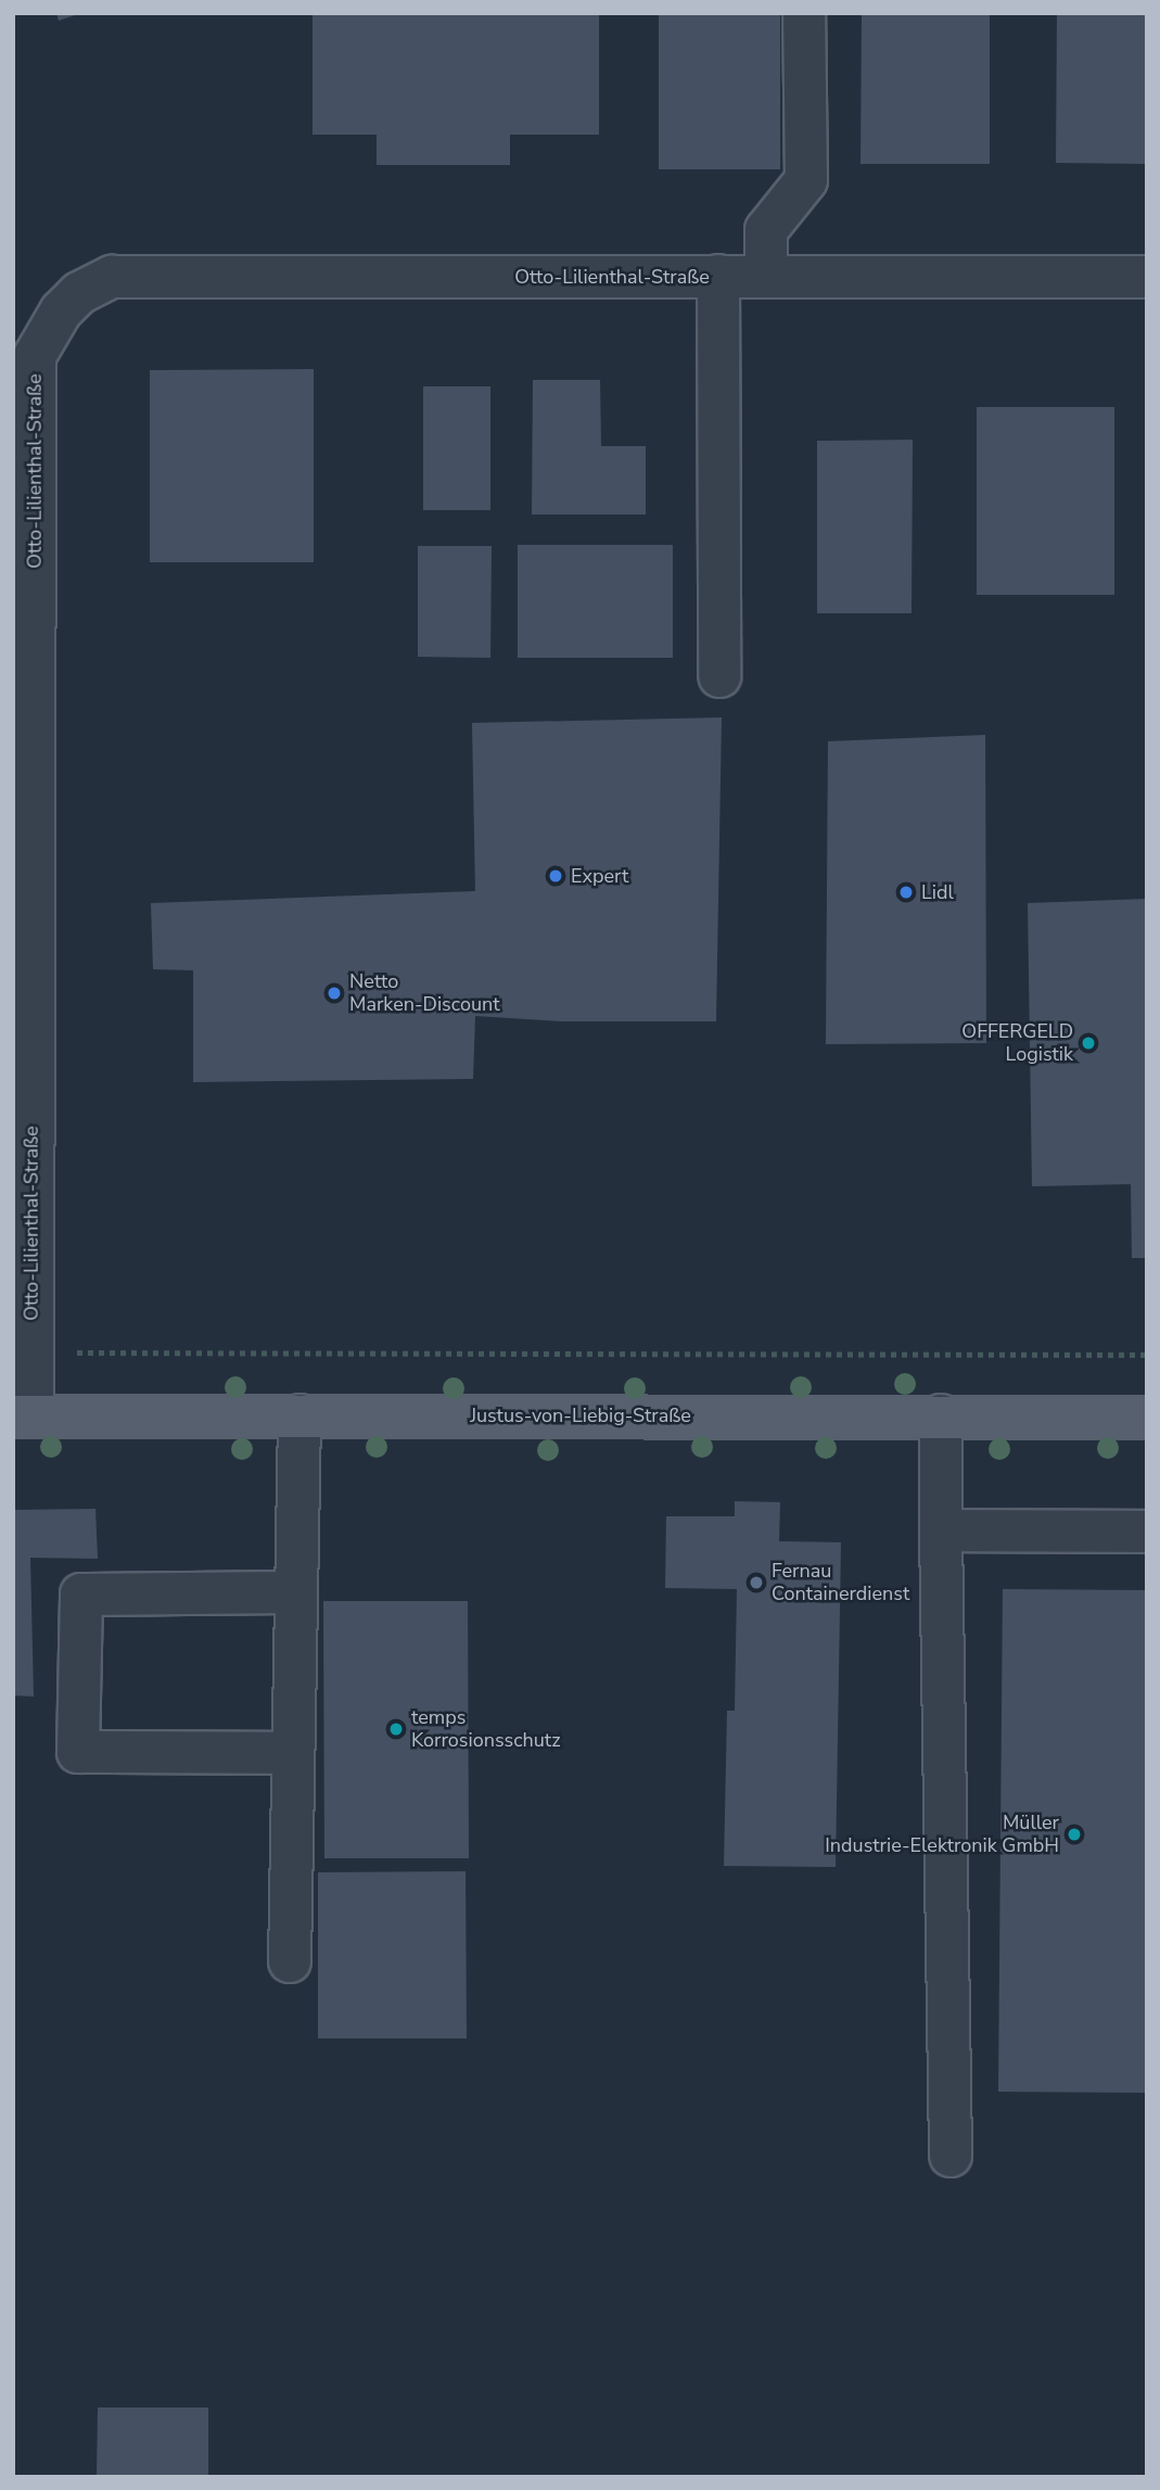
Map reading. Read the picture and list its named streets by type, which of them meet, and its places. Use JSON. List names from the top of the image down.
{
  "streets": {
    "main road": ["Justus-von-Liebig-Straße"],
    "street": ["Otto-Lilienthal-Straße"]
  },
  "crossings": [
    ["Otto-Lilienthal-Straße", "Justus-von-Liebig-Straße"]
  ],
  "places": [
    "Expert",
    "Lidl",
    "Netto Marken-Discount",
    "OFFERGELD Logistik",
    "Fernau Containerdienst",
    "temps Korrosionsschutz",
    "Müller Industrie-Elektronik GmbH"
  ]
}
